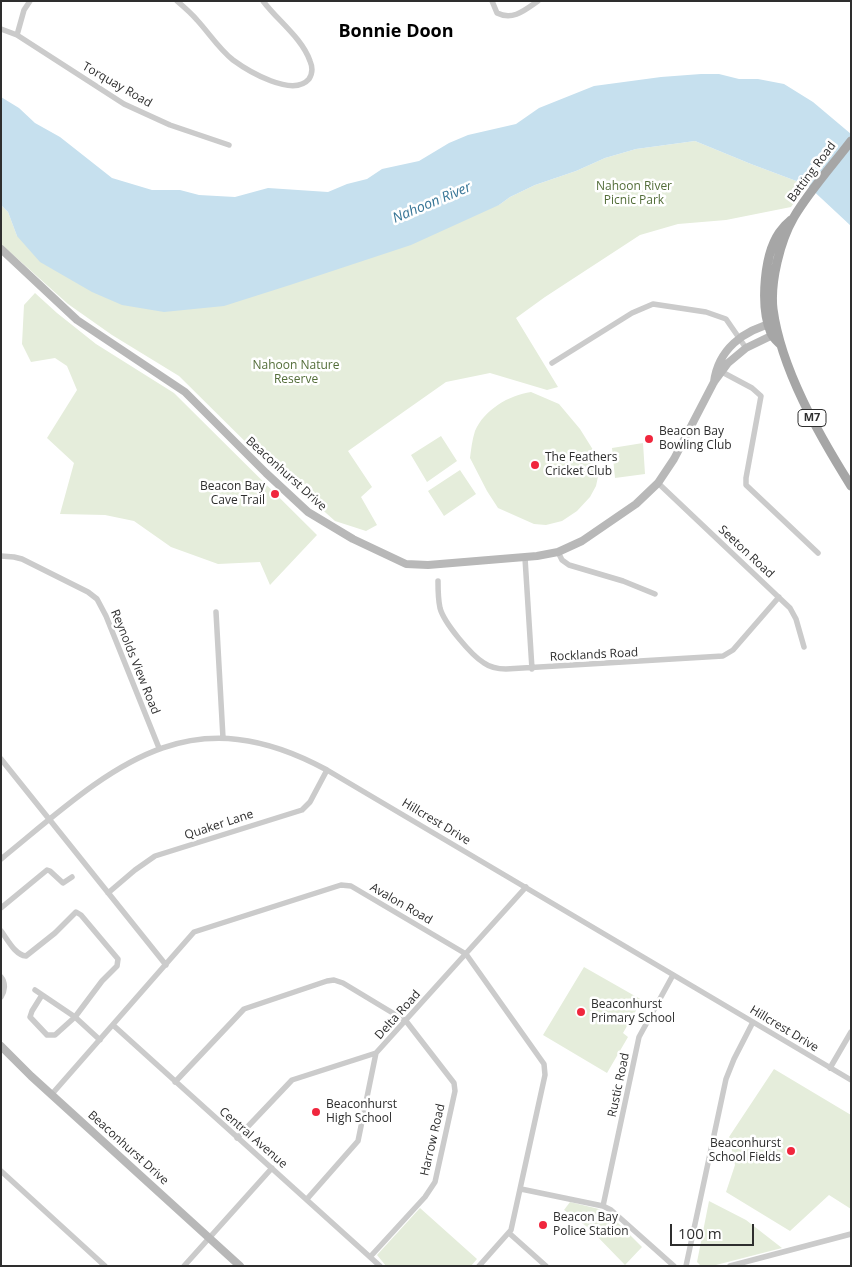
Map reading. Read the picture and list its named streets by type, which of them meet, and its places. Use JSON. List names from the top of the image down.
{
  "streets": {
    "main road": ["Batting Road", "M7"],
    "street": [
      "Torquay Road",
      "Beaconhurst Drive",
      "Seeton Road",
      "Rocklands Road",
      "Reynolds View Road",
      "Hillcrest Drive",
      "Quaker Lane",
      "Avalon Road",
      "Delta Road",
      "Rustic Road",
      "Central Avenue",
      "Harrow Road"
    ]
  },
  "crossings": [
    ["Batting Road", "Beaconhurst Drive"],
    ["Beaconhurst Drive", "Seeton Road"],
    ["Beaconhurst Drive", "Avalon Road"],
    ["Seeton Road", "Rocklands Road"],
    ["Reynolds View Road", "Hillcrest Drive"],
    ["Hillcrest Drive", "Quaker Lane"],
    ["Hillcrest Drive", "Delta Road"],
    ["Hillcrest Drive", "Rustic Road"],
    ["Avalon Road", "Delta Road"],
    ["Avalon Road", "Central Avenue"],
    ["Delta Road", "Central Avenue"],
    ["Delta Road", "Harrow Road"],
    ["Central Avenue", "Harrow Road"]
  ],
  "districts": ["Bonnie Doon"],
  "water": ["Nahoon River"],
  "parks": ["Nahoon River Picnic Park", "Nahoon Nature Reserve"],
  "places": [
    "Beacon Bay Bowling Club",
    "The Feathers Cricket Club",
    "Beacon Bay Cave Trail",
    "Beaconhurst Primary School",
    "Beaconhurst High School",
    "Beaconhurst School Fields",
    "Beacon Bay Police Station"
  ],
  "scale_bar": "100 m"
}
